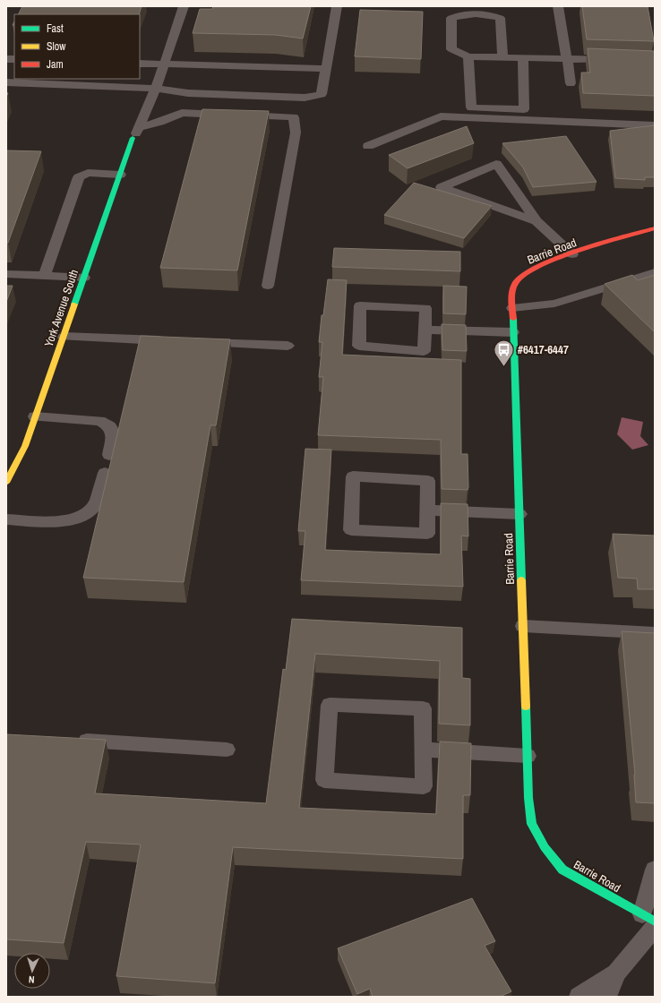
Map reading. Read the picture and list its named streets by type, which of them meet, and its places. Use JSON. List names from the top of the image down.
{
  "streets": {
    "street": ["Barrie Road", "York Avenue South"]
  },
  "places": {
    "bus stop": ["#6417-6447"]
  },
  "legend": ["Fast", "Slow", "Jam"],
  "north": "bottom"
}
